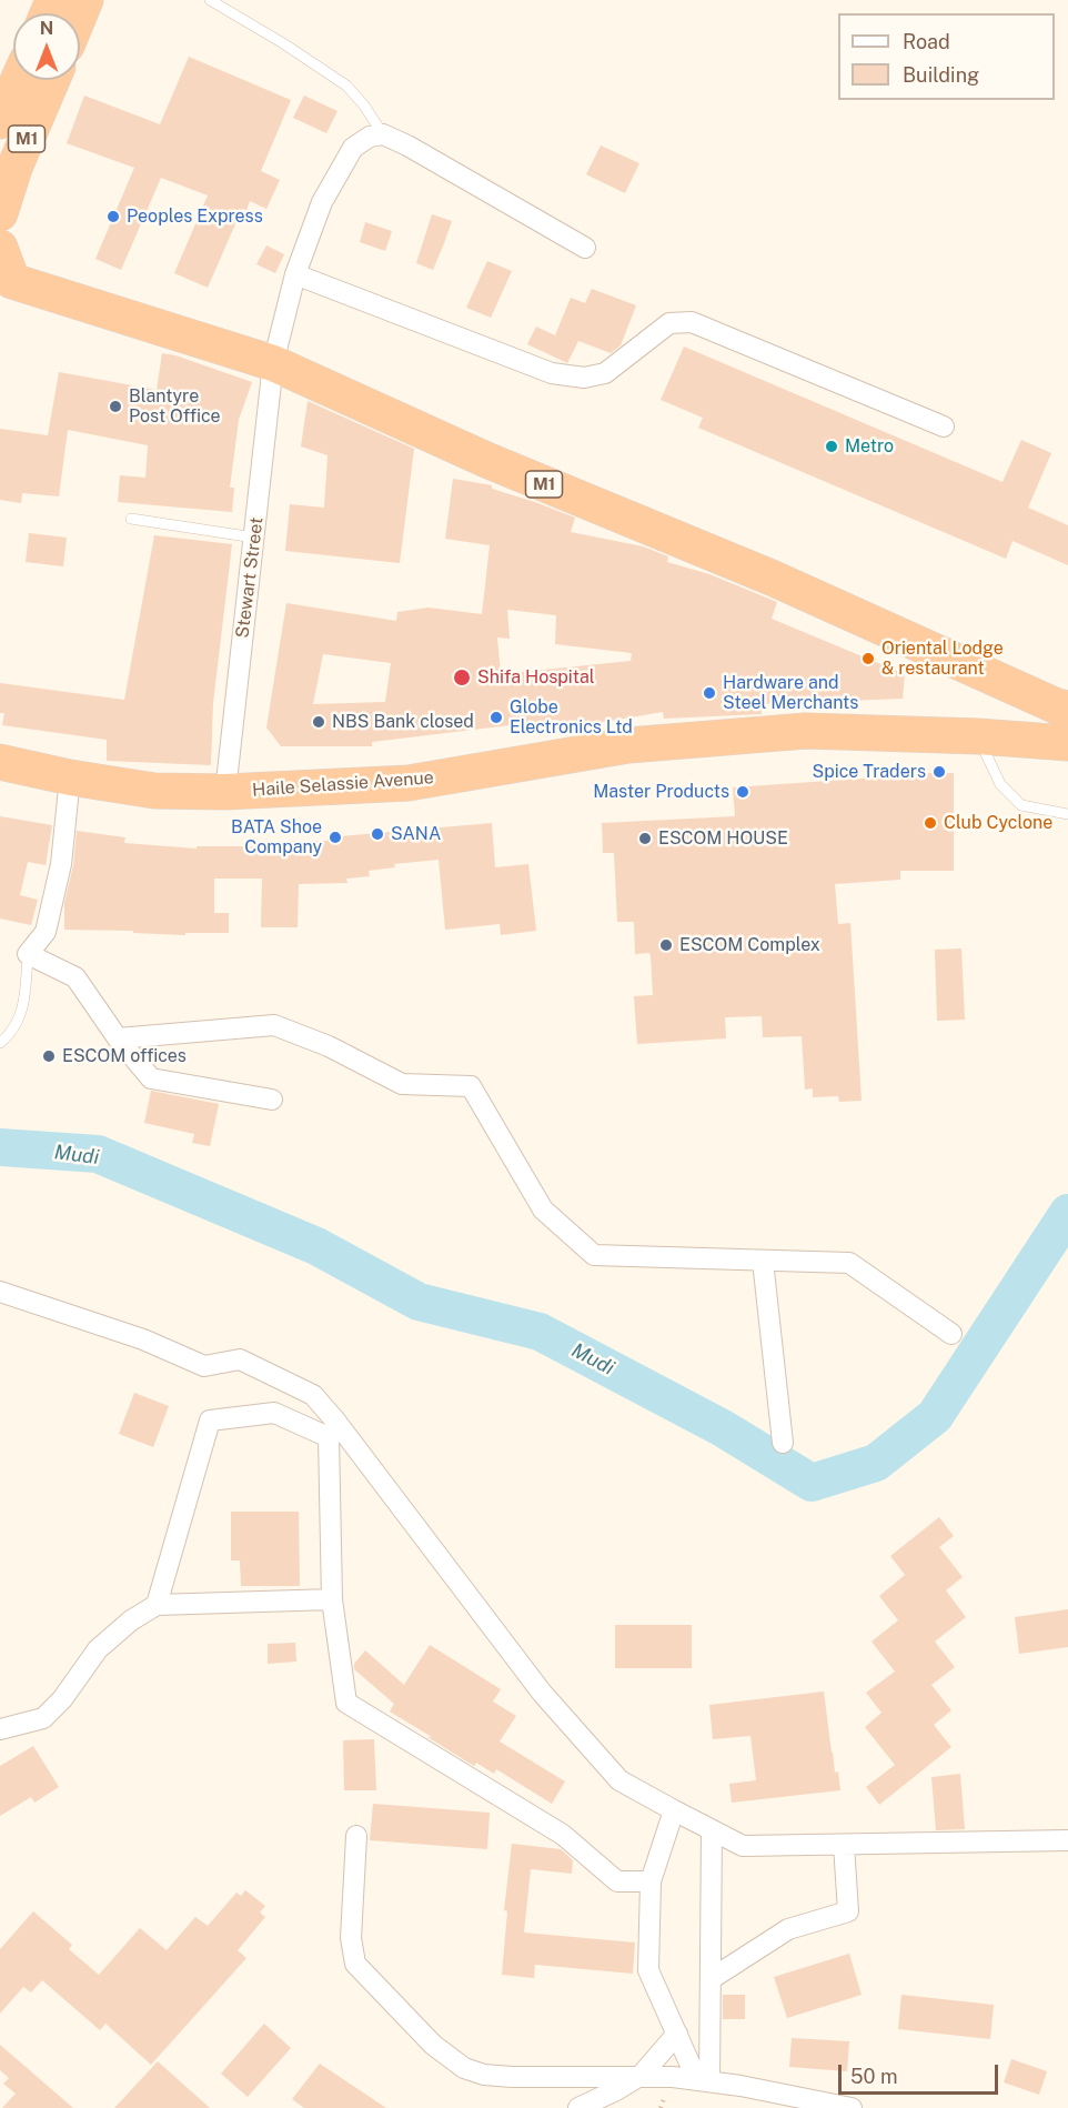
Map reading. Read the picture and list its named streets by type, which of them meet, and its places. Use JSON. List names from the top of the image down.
{
  "streets": {
    "highway": ["M1", "Haile Selassie Avenue"],
    "street": ["Stewart Street"]
  },
  "crossings": [
    ["M1", "Stewart Street"],
    ["Stewart Street", "Haile Selassie Avenue"]
  ],
  "water": ["Mudi"],
  "places": [
    "Peoples Express",
    "Blantyre Post Office",
    "Metro",
    "Oriental Lodge & restaurant",
    "Shifa Hospital",
    "Hardware and Steel Merchants",
    "Globe Electronics Ltd",
    "NBS Bank closed",
    "Spice Traders",
    "Master Products",
    "Club Cyclone",
    "SANA",
    "BATA Shoe Company",
    "ESCOM HOUSE",
    "ESCOM Complex",
    "ESCOM offices"
  ],
  "legend": ["Road", "Building"],
  "scale_bar": "50 m",
  "north": "top"
}
